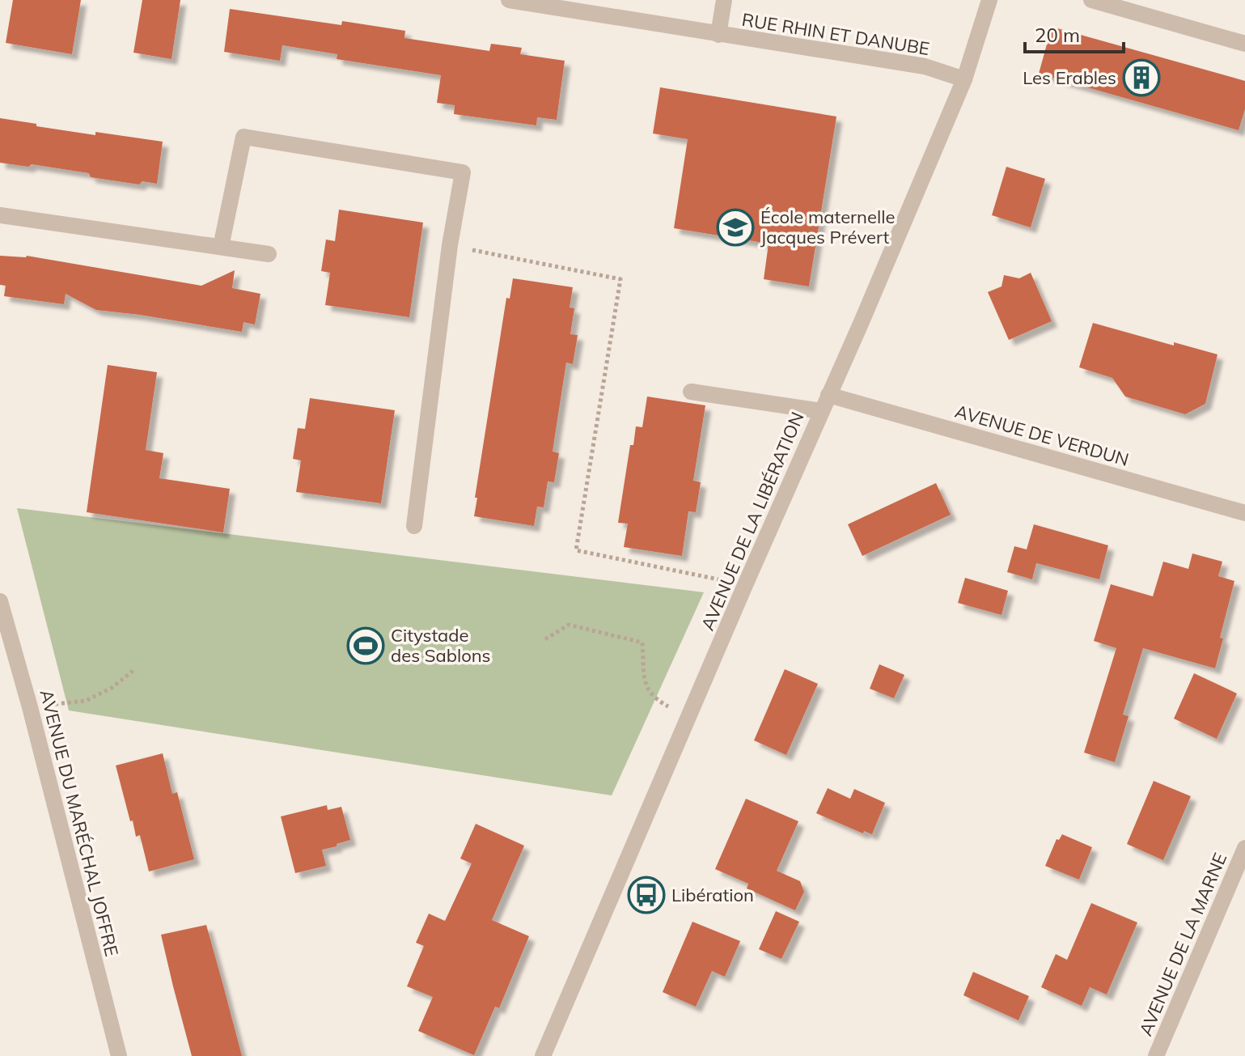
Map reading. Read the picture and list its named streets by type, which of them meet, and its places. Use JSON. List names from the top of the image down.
{
  "streets": {
    "street": [
      "RUE RHIN ET DANUBE",
      "AVENUE DE VERDUN",
      "AVENUE DE LA LIBÉRATION",
      "AVENUE DU MARÉCHAL JOFFRE",
      "AVENUE DE LA MARNE"
    ]
  },
  "crossings": [
    ["RUE RHIN ET DANUBE", "AVENUE DE LA LIBÉRATION"],
    ["AVENUE DE VERDUN", "AVENUE DE LA LIBÉRATION"]
  ],
  "places": {
    "building": ["Les Erables"],
    "school or university": ["École maternelle Jacques Prévert"],
    "sports": ["Citystade des Sablons"],
    "bus stop": ["Libération"]
  },
  "scale_bar": "20 m"
}
